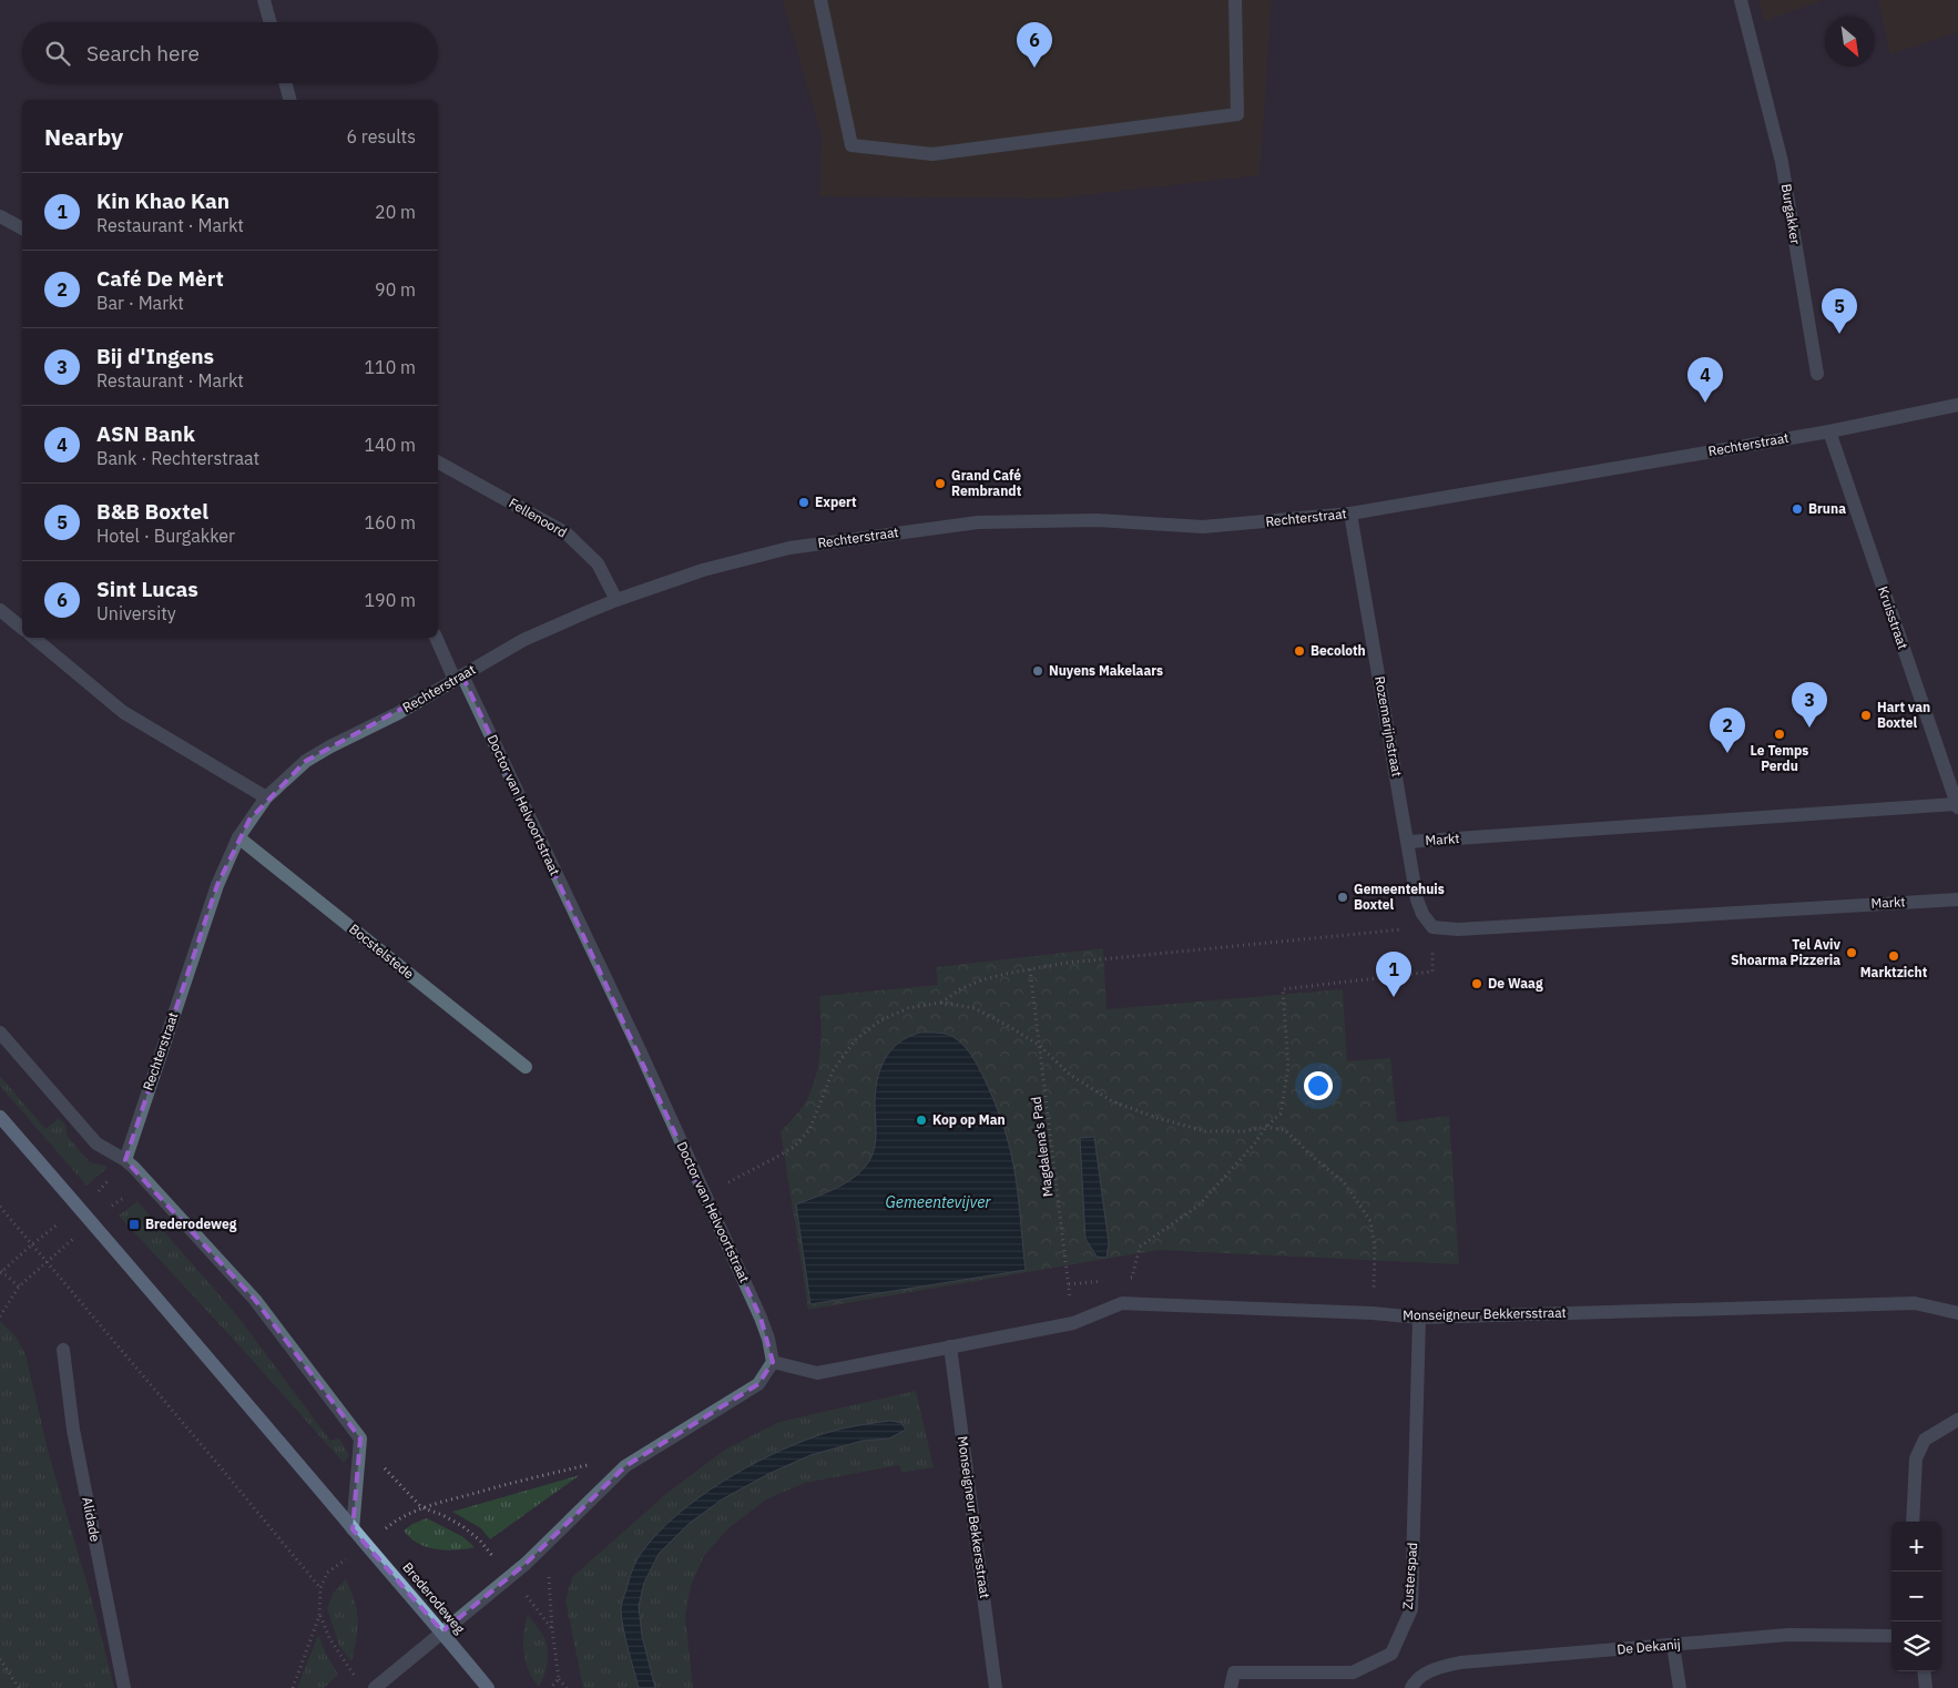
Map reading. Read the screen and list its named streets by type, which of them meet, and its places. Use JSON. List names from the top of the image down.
{
  "streets": {
    "main road": ["Brederodeweg"],
    "street": [
      "Burgakker",
      "Rechterstraat",
      "Fellenoord",
      "Kruisstraat",
      "Rozemarijnstraat",
      "Doctor van Helvoortstraat",
      "Markt",
      "Bocstelstede",
      "Monseigneur Bekkersstraat",
      "Alidade",
      "Zusterspad",
      "De Dekanij"
    ],
    "path": ["Magdalena's Pad"]
  },
  "crossings": [
    ["Rechterstraat", "Fellenoord"],
    ["Rechterstraat", "Kruisstraat"],
    ["Rechterstraat", "Rozemarijnstraat"],
    ["Rechterstraat", "Doctor van Helvoortstraat"],
    ["Rechterstraat", "Bocstelstede"],
    ["Kruisstraat", "Markt"],
    ["Rozemarijnstraat", "Markt"],
    ["Doctor van Helvoortstraat", "Monseigneur Bekkersstraat"],
    ["Magdalena's Pad", "Monseigneur Bekkersstraat"],
    ["Monseigneur Bekkersstraat", "Zusterspad"]
  ],
  "water": ["Gemeentevijver"],
  "places": {
    "other": [
      "Grand Café Rembrandt",
      "Expert",
      "Bruna",
      "Becoloth",
      "Nuyens Makelaars",
      "Hart van Boxtel",
      "Le Temps Perdu",
      "Gemeentehuis Boxtel",
      "Tel Aviv Shoarma Pizzeria",
      "Marktzicht",
      "De Waag",
      "Kop op Man"
    ],
    "transit": ["Brederodeweg"]
  },
  "north": "bottom right",
  "page": {
    "pins": [
      "6",
      "5",
      "4",
      "3",
      "2",
      "1"
    ],
    "search": "Search here",
    "heading": ["Nearby", "6 results"],
    "list": [
      {
        "mark": "1",
        "name": "Kin Khao Kan",
        "note": "Restaurant · Markt",
        "value": "20 m"
      },
      {
        "mark": "2",
        "name": "Café De Mèrt",
        "note": "Bar · Markt",
        "value": "90 m"
      },
      {
        "mark": "3",
        "name": "Bij d'Ingens",
        "note": "Restaurant · Markt",
        "value": "110 m"
      },
      {
        "mark": "4",
        "name": "ASN Bank",
        "note": "Bank · Rechterstraat",
        "value": "140 m"
      },
      {
        "mark": "5",
        "name": "B&B Boxtel",
        "note": "Hotel · Burgakker",
        "value": "160 m"
      },
      {
        "mark": "6",
        "name": "Sint Lucas",
        "note": "University",
        "value": "190 m"
      }
    ],
    "map_buttons": ["+", "−"]
  }
}
